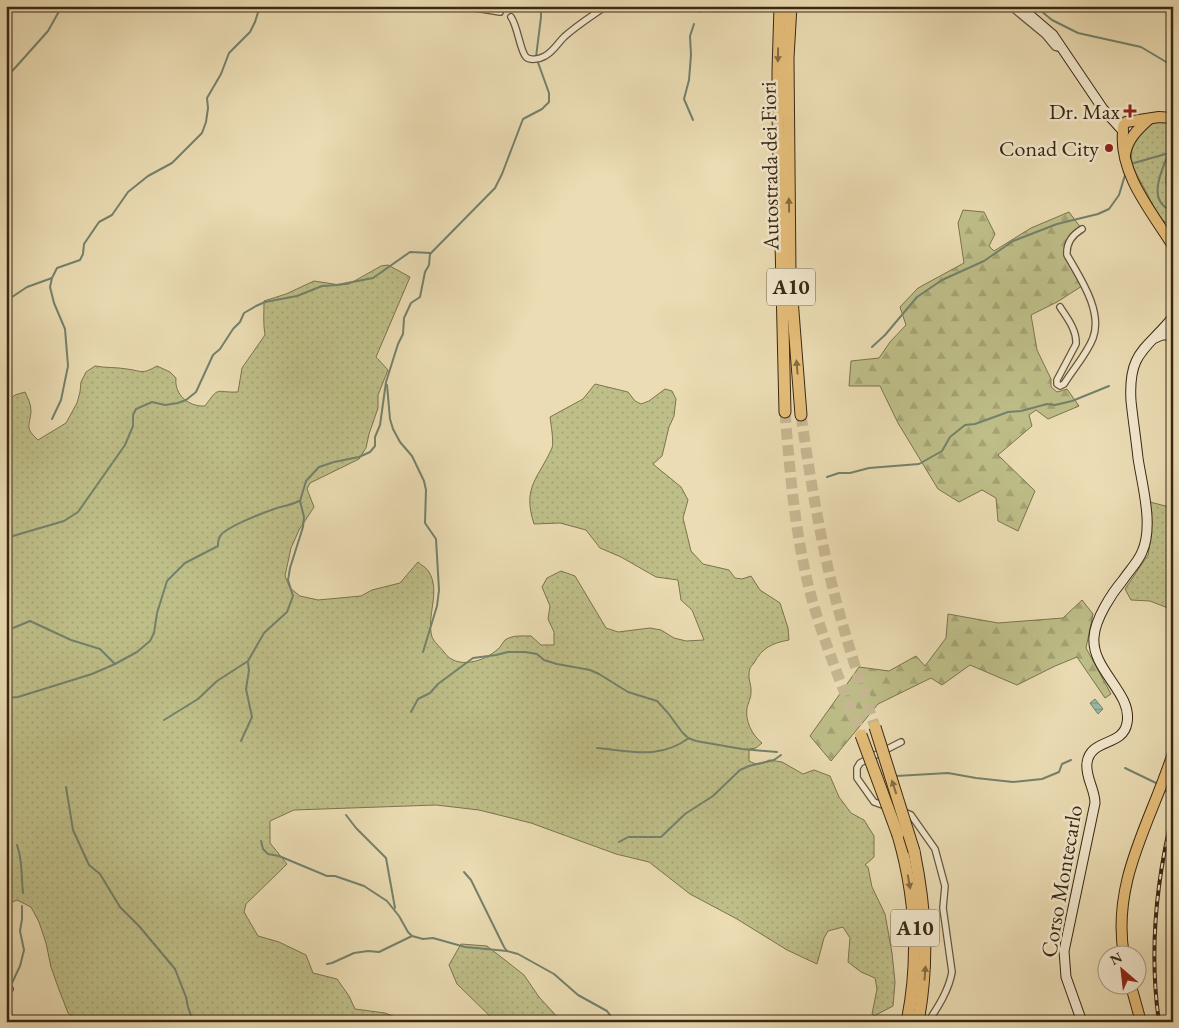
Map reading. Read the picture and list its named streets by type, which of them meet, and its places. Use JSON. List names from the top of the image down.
{
  "streets": {
    "highway": ["Autostrada dei Fiori", "A10"],
    "main road": ["Corso Montecarlo"]
  },
  "places": {
    "health": ["Dr. Max"],
    "other": ["Conad City"]
  },
  "north": "top left"
}
